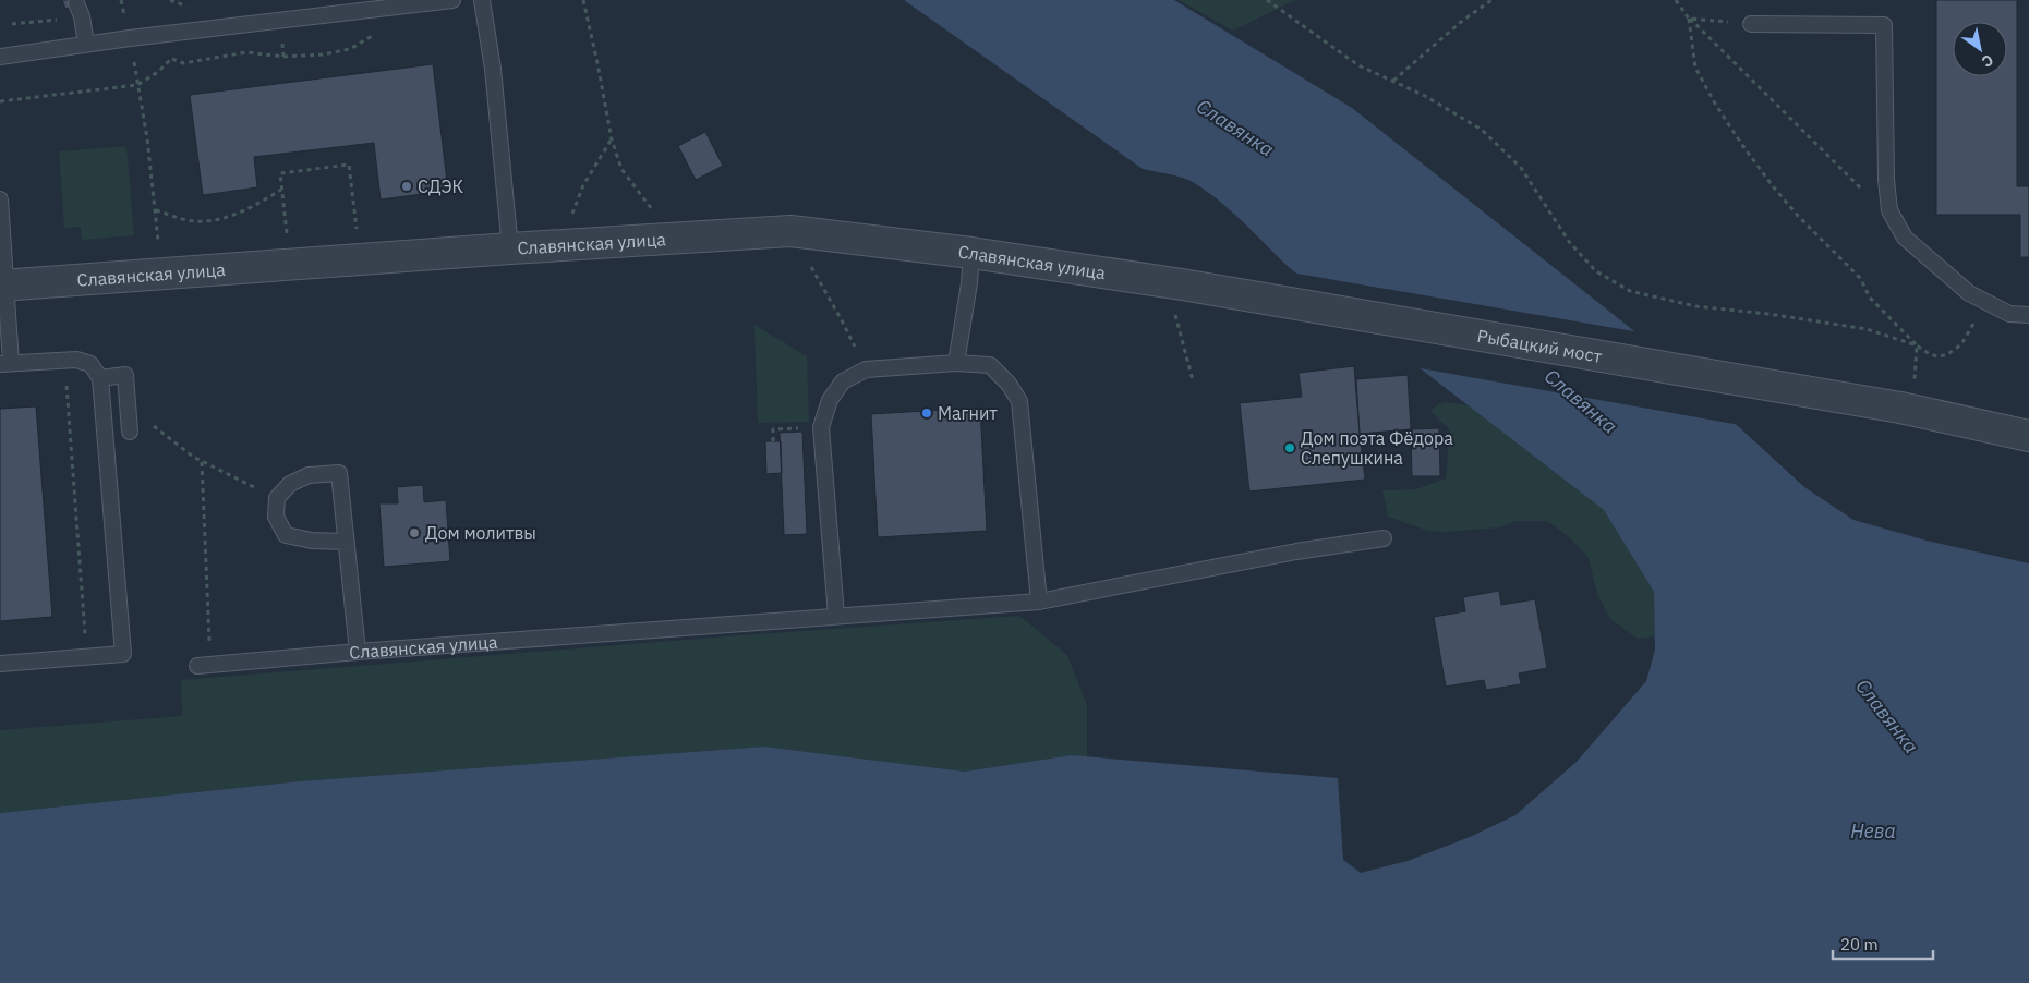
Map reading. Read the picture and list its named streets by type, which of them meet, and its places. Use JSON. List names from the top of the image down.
{
  "streets": {
    "street": ["Славянская улица", "Рыбацкий мост"]
  },
  "crossings": [
    ["Славянская улица", "Рыбацкий мост"]
  ],
  "water": ["Славянка", "Нева"],
  "places": [
    "СДЭК",
    "Магнит",
    "Дом поэта Фёдора Слепушкина",
    "Дом молитвы"
  ],
  "scale_bar": "20 m",
  "north": "bottom right"
}
